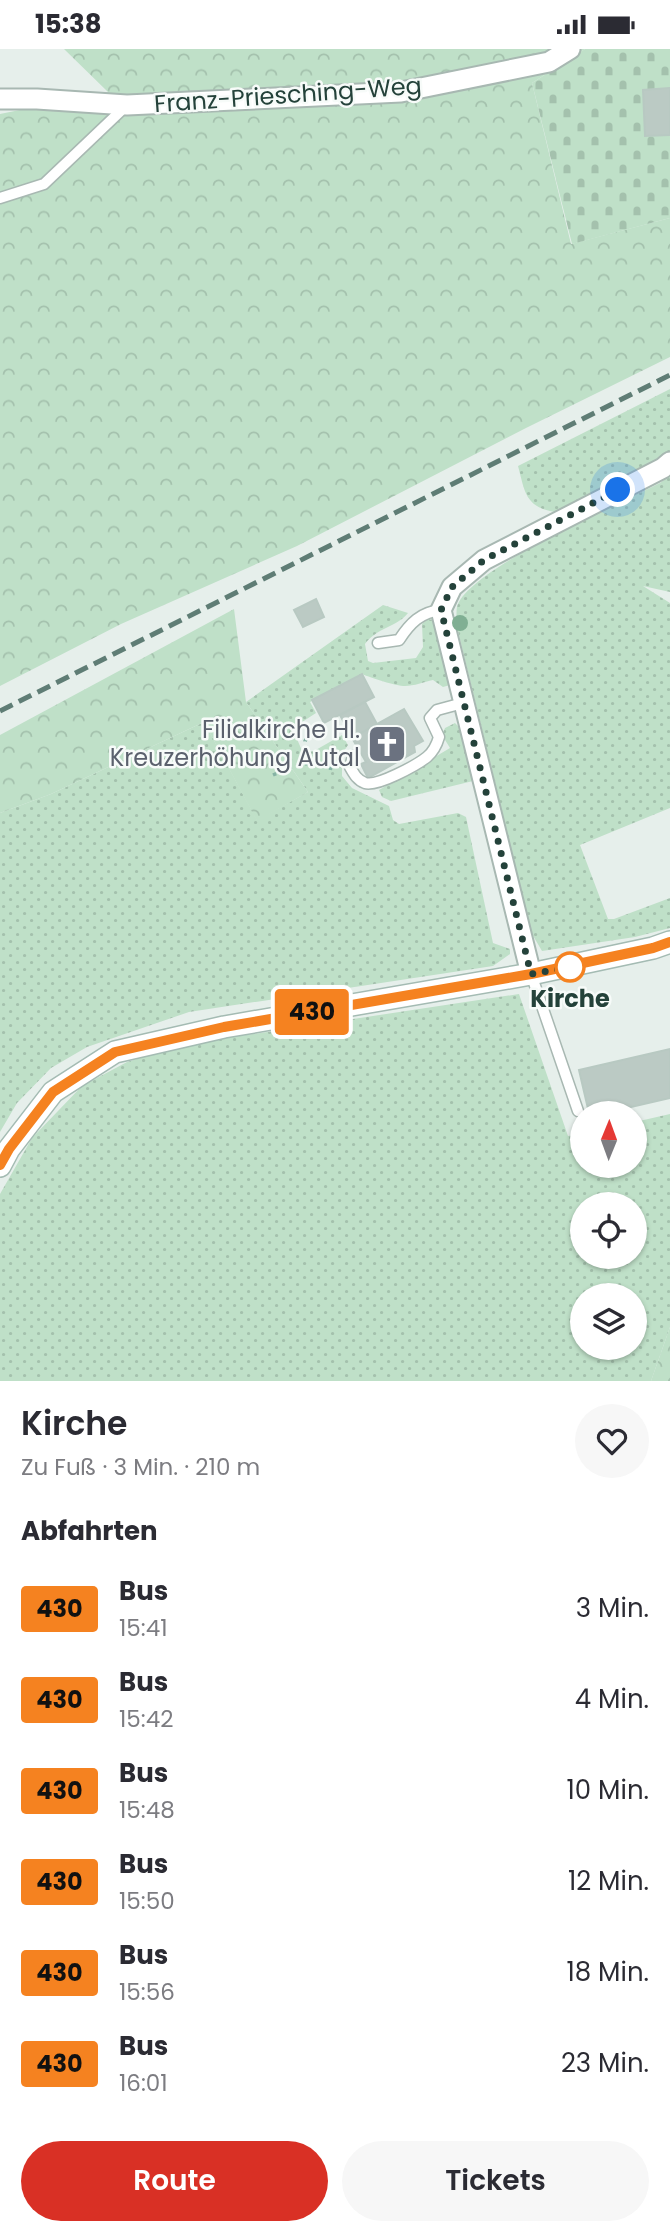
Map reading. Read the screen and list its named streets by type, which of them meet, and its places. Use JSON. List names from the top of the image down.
{
  "streets": {
    "street": ["Franz-Priesching-Weg"]
  },
  "places": {
    "church": ["Filialkirche Hl. Kreuzerhöhung Autal"],
    "other": ["Kirche"]
  },
  "lines": ["bus line 430"],
  "north": "top",
  "page": {
    "status": "15:38",
    "on_map": "430",
    "heading": [
      ["Kirche", "Zu Fuß · 3 Min. · 210 m"],
      "Abfahrten"
    ],
    "list": [
      {
        "mark": "430",
        "name": "Bus",
        "note": "15:41",
        "value": "3 Min."
      },
      {
        "mark": "430",
        "name": "Bus",
        "note": "15:42",
        "value": "4 Min."
      },
      {
        "mark": "430",
        "name": "Bus",
        "note": "15:48",
        "value": "10 Min."
      },
      {
        "mark": "430",
        "name": "Bus",
        "note": "15:50",
        "value": "12 Min."
      },
      {
        "mark": "430",
        "name": "Bus",
        "note": "15:56",
        "value": "18 Min."
      },
      {
        "mark": "430",
        "name": "Bus",
        "note": "16:01",
        "value": "23 Min."
      }
    ],
    "buttons": ["Route", "Tickets"]
  }
}
